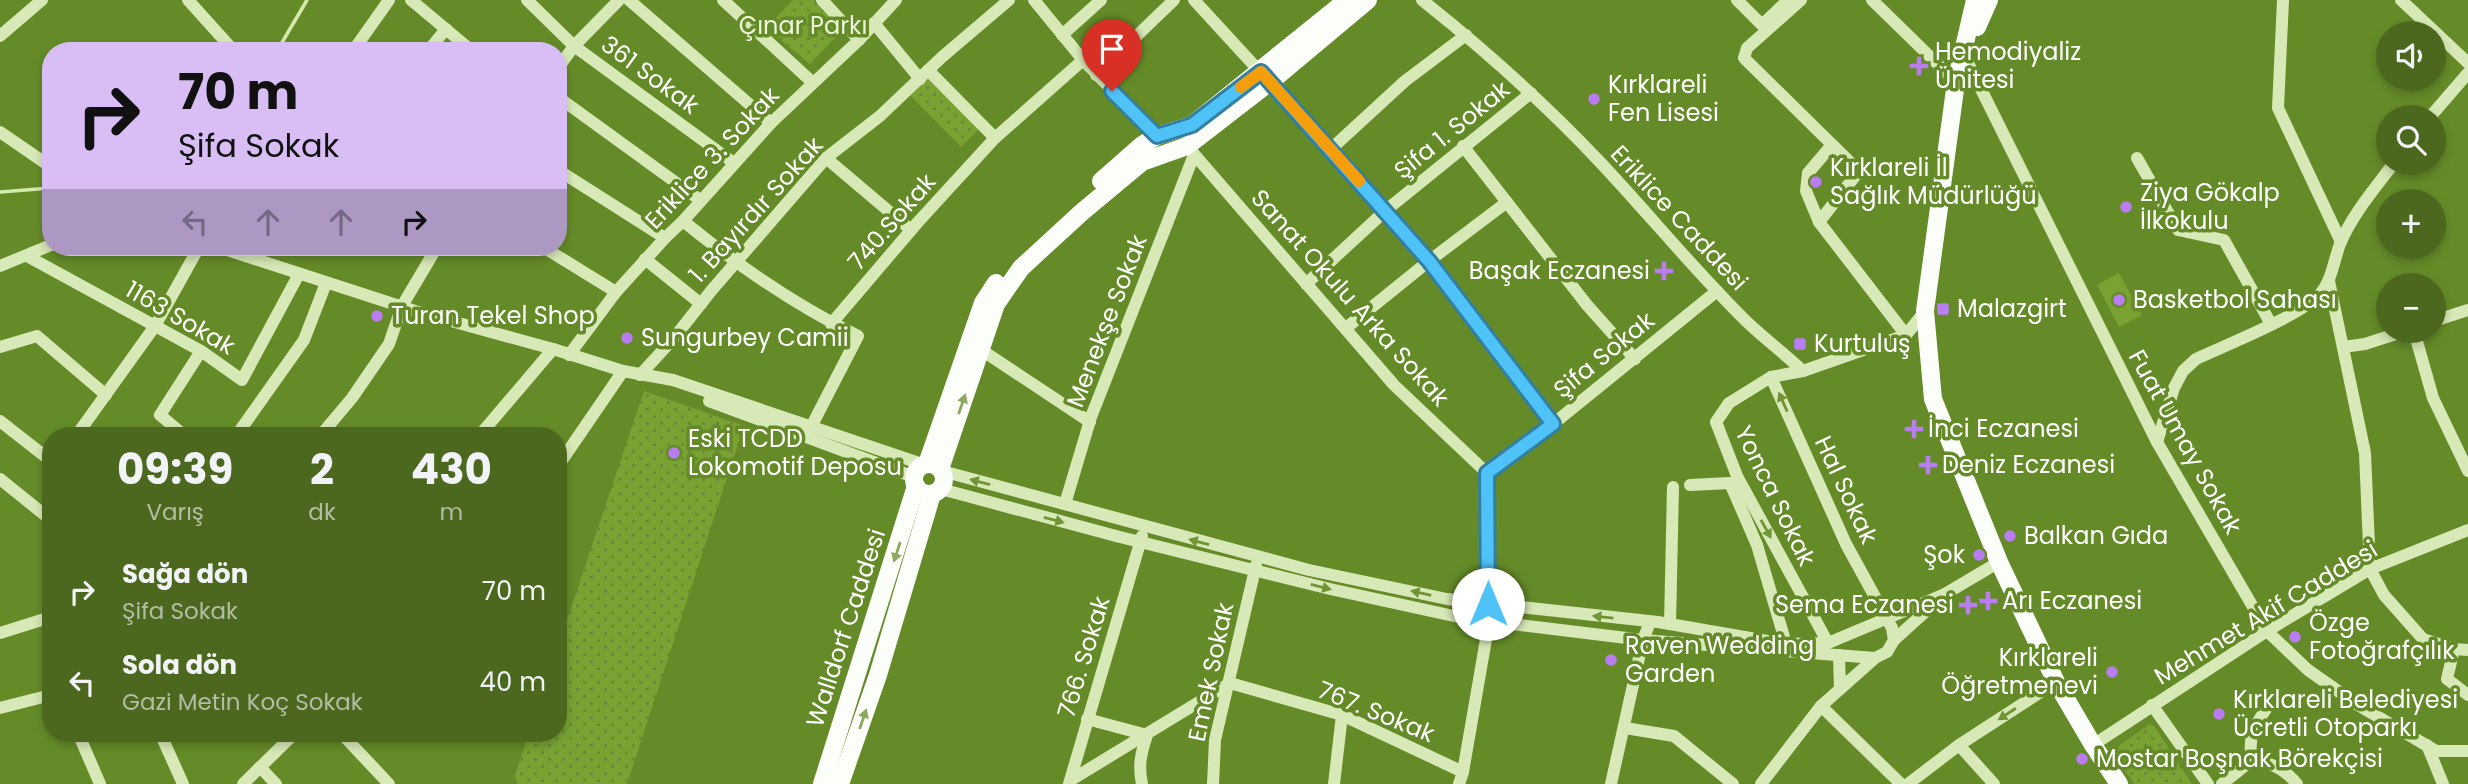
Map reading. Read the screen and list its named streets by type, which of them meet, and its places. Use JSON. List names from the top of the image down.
{
  "streets": {
    "main road": ["Walldorf Caddesi"],
    "street": [
      "361 Sokak",
      "Şifa 1. Sokak",
      "Eriklice 3. Sokak",
      "1. Bayırdır Sokak",
      "Eriklice Caddesi",
      "740.Sokak",
      "Sanat Okulu Arka Sokak",
      "1163 Sokak",
      "Menekşe Sokak",
      "Şifa Sokak",
      "Fuat Umay Sokak",
      "Hal Sokak",
      "Yonca Sokak",
      "Mehmet Akif Caddesi",
      "766. Sokak",
      "Emek Sokak",
      "767. Sokak"
    ]
  },
  "crossings": [
    ["361 Sokak", "Eriklice 3. Sokak"],
    ["Şifa 1. Sokak", "Eriklice Caddesi"],
    ["Şifa 1. Sokak", "Sanat Okulu Arka Sokak"],
    ["Eriklice Caddesi", "Şifa Sokak"],
    ["Eriklice Caddesi", "Yonca Sokak"],
    ["Sanat Okulu Arka Sokak", "Menekşe Sokak"],
    ["Sanat Okulu Arka Sokak", "Şifa Sokak"],
    ["Sanat Okulu Arka Sokak", "Walldorf Caddesi"],
    ["Menekşe Sokak", "Walldorf Caddesi"],
    ["Fuat Umay Sokak", "Mehmet Akif Caddesi"],
    ["Hal Sokak", "Yonca Sokak"],
    ["Emek Sokak", "767. Sokak"]
  ],
  "one_way": ["Hal Sokak"],
  "parks": ["Çınar Parkı"],
  "places": {
    "health": [
      "Hemodiyaliz Ünitesi",
      "Başak Eczanesi",
      "İnci Eczanesi",
      "Deniz Eczanesi",
      "Arı Eczanesi",
      "Sema Eczanesi"
    ],
    "other": [
      "Kırklareli Fen Lisesi",
      "Kırklareli İl Sağlık Müdürlüğü",
      "Ziya Gökalp İlkokulu",
      "Basketbol Sahası",
      "Turan Tekel Shop",
      "Sungurbey Camii",
      "Eski TCDD Lokomotif Deposu",
      "Balkan Gıda",
      "Şok",
      "Özge Fotoğrafçılık",
      "Raven Wedding Garden",
      "Kırklareli Öğretmenevi",
      "Kırklareli Belediyesi Ücretli Otoparkı",
      "Mostar Boşnak Börekçisi"
    ],
    "transit": ["Malazgirt", "Kurtuluş"]
  },
  "page": {
    "map_buttons": ["+", "−"],
    "turn": ["70 m", "Şifa Sokak"],
    "eta": [
      "09:39",
      "Varış",
      "2",
      "dk",
      "430",
      "m"
    ],
    "list": [
      {
        "name": "Sağa dön",
        "note": "Şifa Sokak",
        "value": "70 m"
      },
      {
        "name": "Sola dön",
        "note": "Gazi Metin Koç Sokak",
        "value": "40 m"
      }
    ]
  }
}
